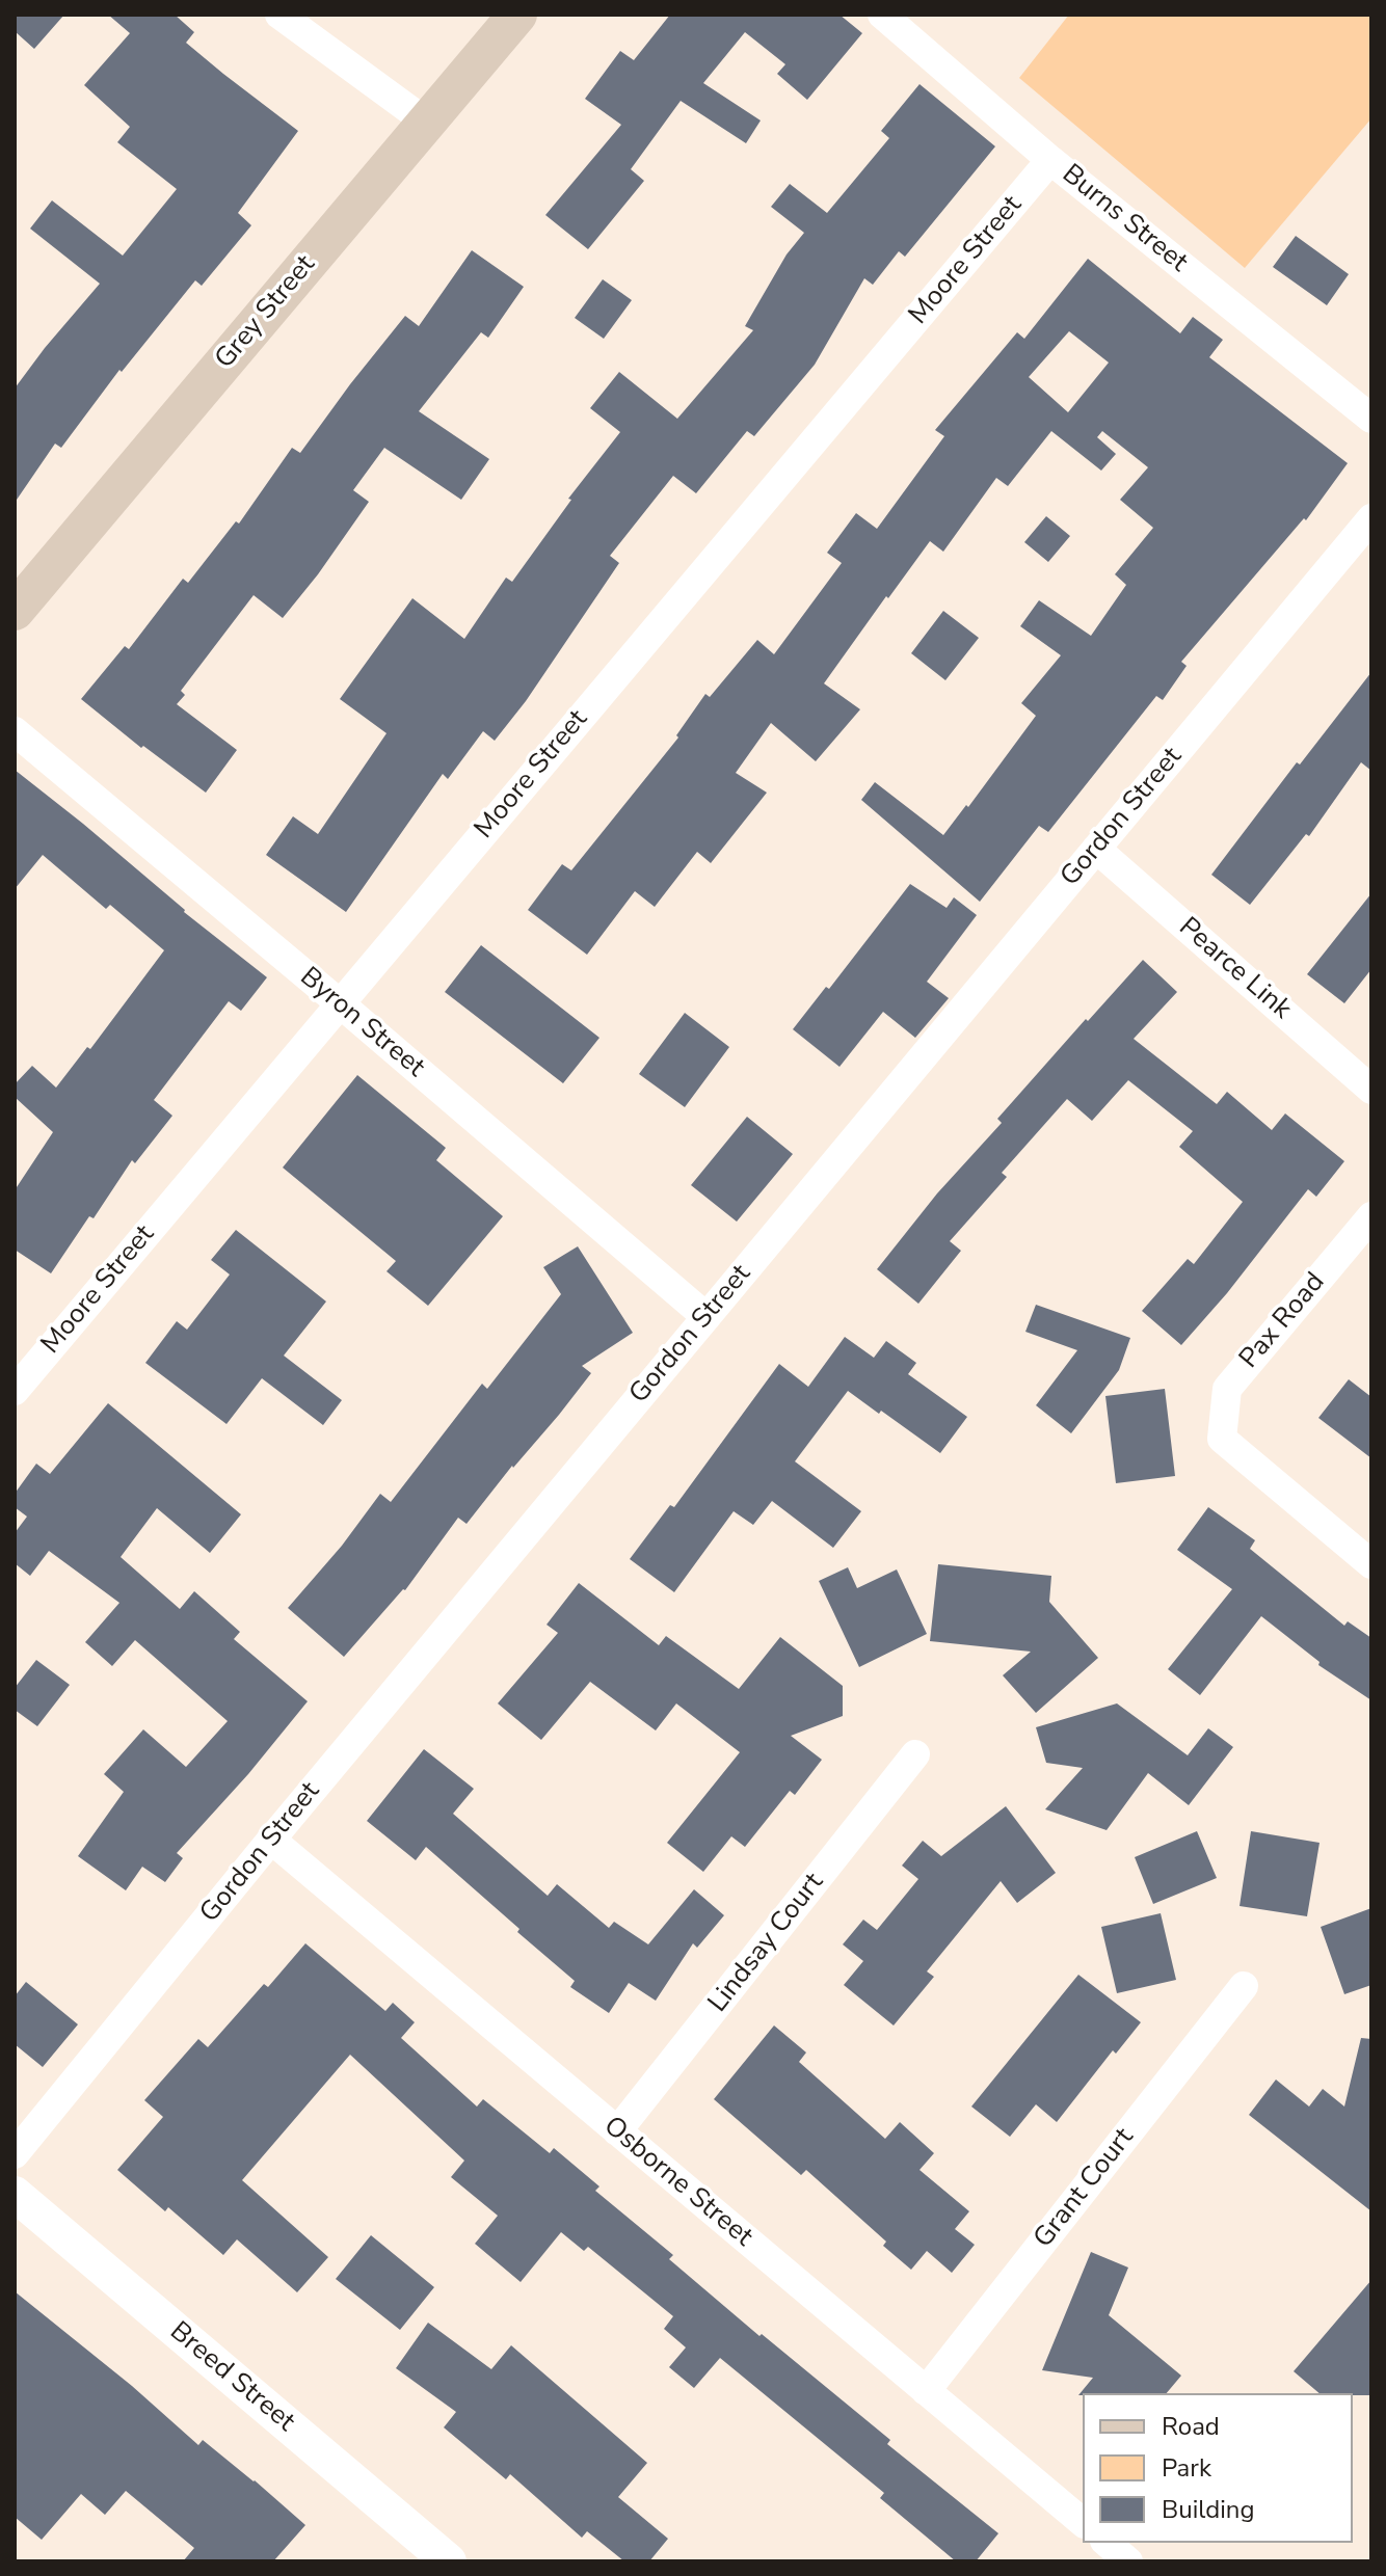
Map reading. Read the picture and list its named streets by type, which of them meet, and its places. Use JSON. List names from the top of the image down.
{
  "streets": {
    "main road": ["Grey Street"],
    "street": [
      "Burns Street",
      "Moore Street",
      "Gordon Street",
      "Pearce Link",
      "Byron Street",
      "Pax Road",
      "Lindsay Court",
      "Osborne Street",
      "Grant Court",
      "Breed Street"
    ]
  },
  "crossings": [
    ["Burns Street", "Moore Street"],
    ["Moore Street", "Byron Street"],
    ["Gordon Street", "Pearce Link"],
    ["Gordon Street", "Byron Street"],
    ["Gordon Street", "Osborne Street"],
    ["Lindsay Court", "Osborne Street"],
    ["Osborne Street", "Grant Court"]
  ],
  "legend": ["Road", "Park", "Building"]
}
